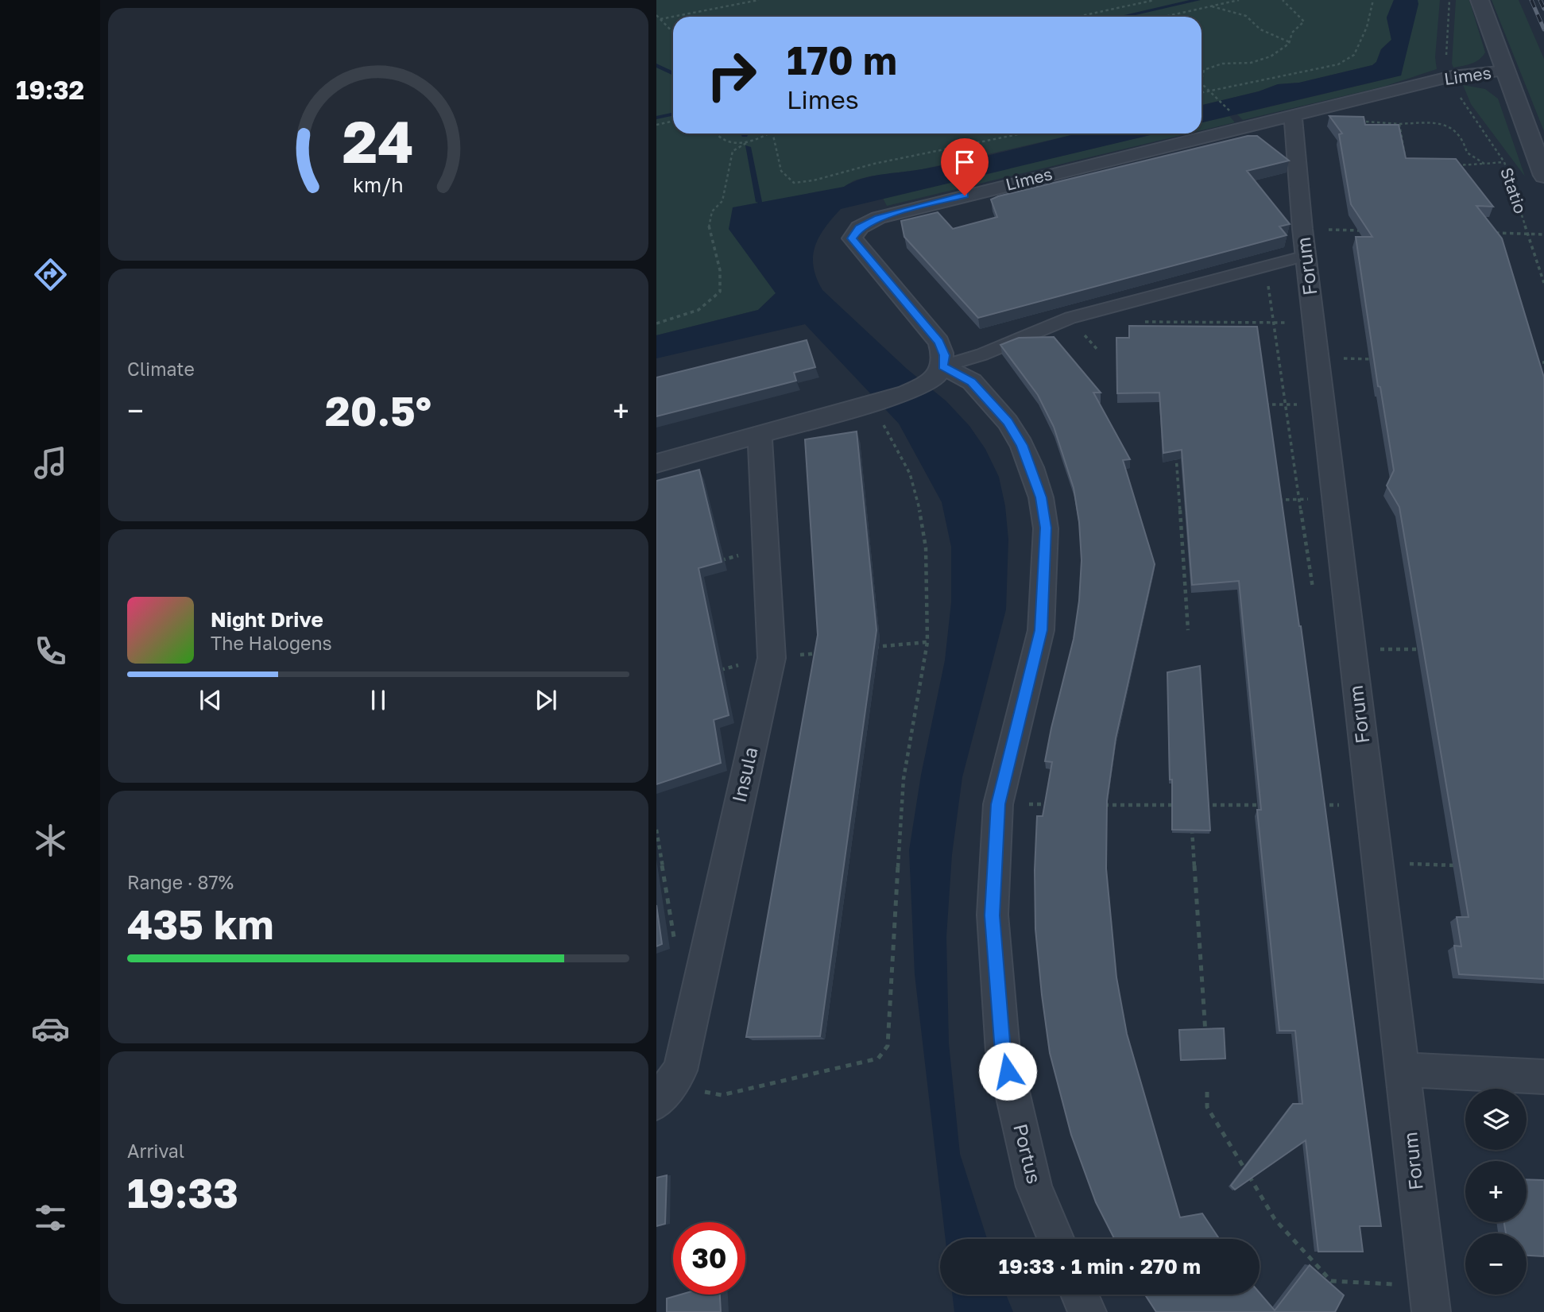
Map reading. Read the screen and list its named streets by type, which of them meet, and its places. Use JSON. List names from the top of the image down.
{
  "streets": {
    "street": [
      "Limes",
      "Statio",
      "Forum",
      "Insula",
      "Portus"
    ]
  },
  "crossings": [
    ["Limes", "Statio"],
    ["Limes", "Forum"],
    ["Limes", "Portus"]
  ],
  "page": {
    "tabs": "19:32",
    "turn": ["170 m", "Limes"],
    "tile": [
      "Climate",
      ["Range · 87%", "435 km"],
      ["Arrival", "19:33"]
    ],
    "heat": ["−", "20.5°", "+"],
    "song": ["Night Drive", "The Halogens"],
    "map_buttons": ["+", "−"],
    "limit": "30",
    "trip": "19:33 · 1 min · 270 m",
    "gauge": ["24", "km/h"]
  }
}
